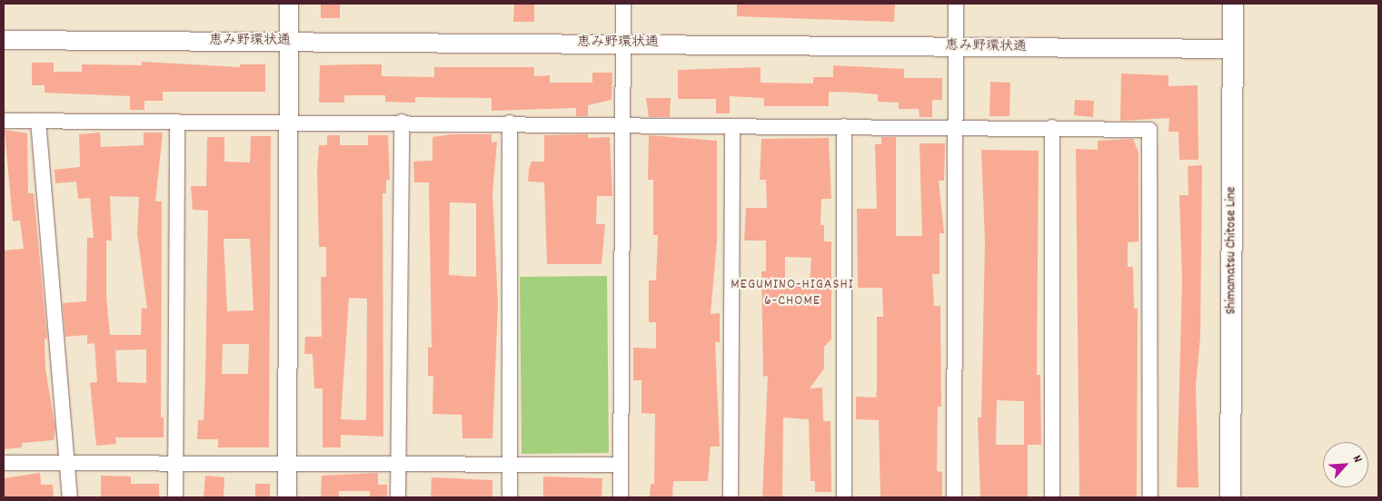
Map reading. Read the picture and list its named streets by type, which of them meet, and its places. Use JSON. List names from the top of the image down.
{
  "streets": {
    "main road": ["Shimamatsu Chitose Line"],
    "street": ["恵み野環状通"]
  },
  "crossings": [
    ["恵み野環状通", "Shimamatsu Chitose Line"]
  ],
  "districts": ["MEGUMINO-HIGASHI 6-CHOME"],
  "north": "top right"
}
